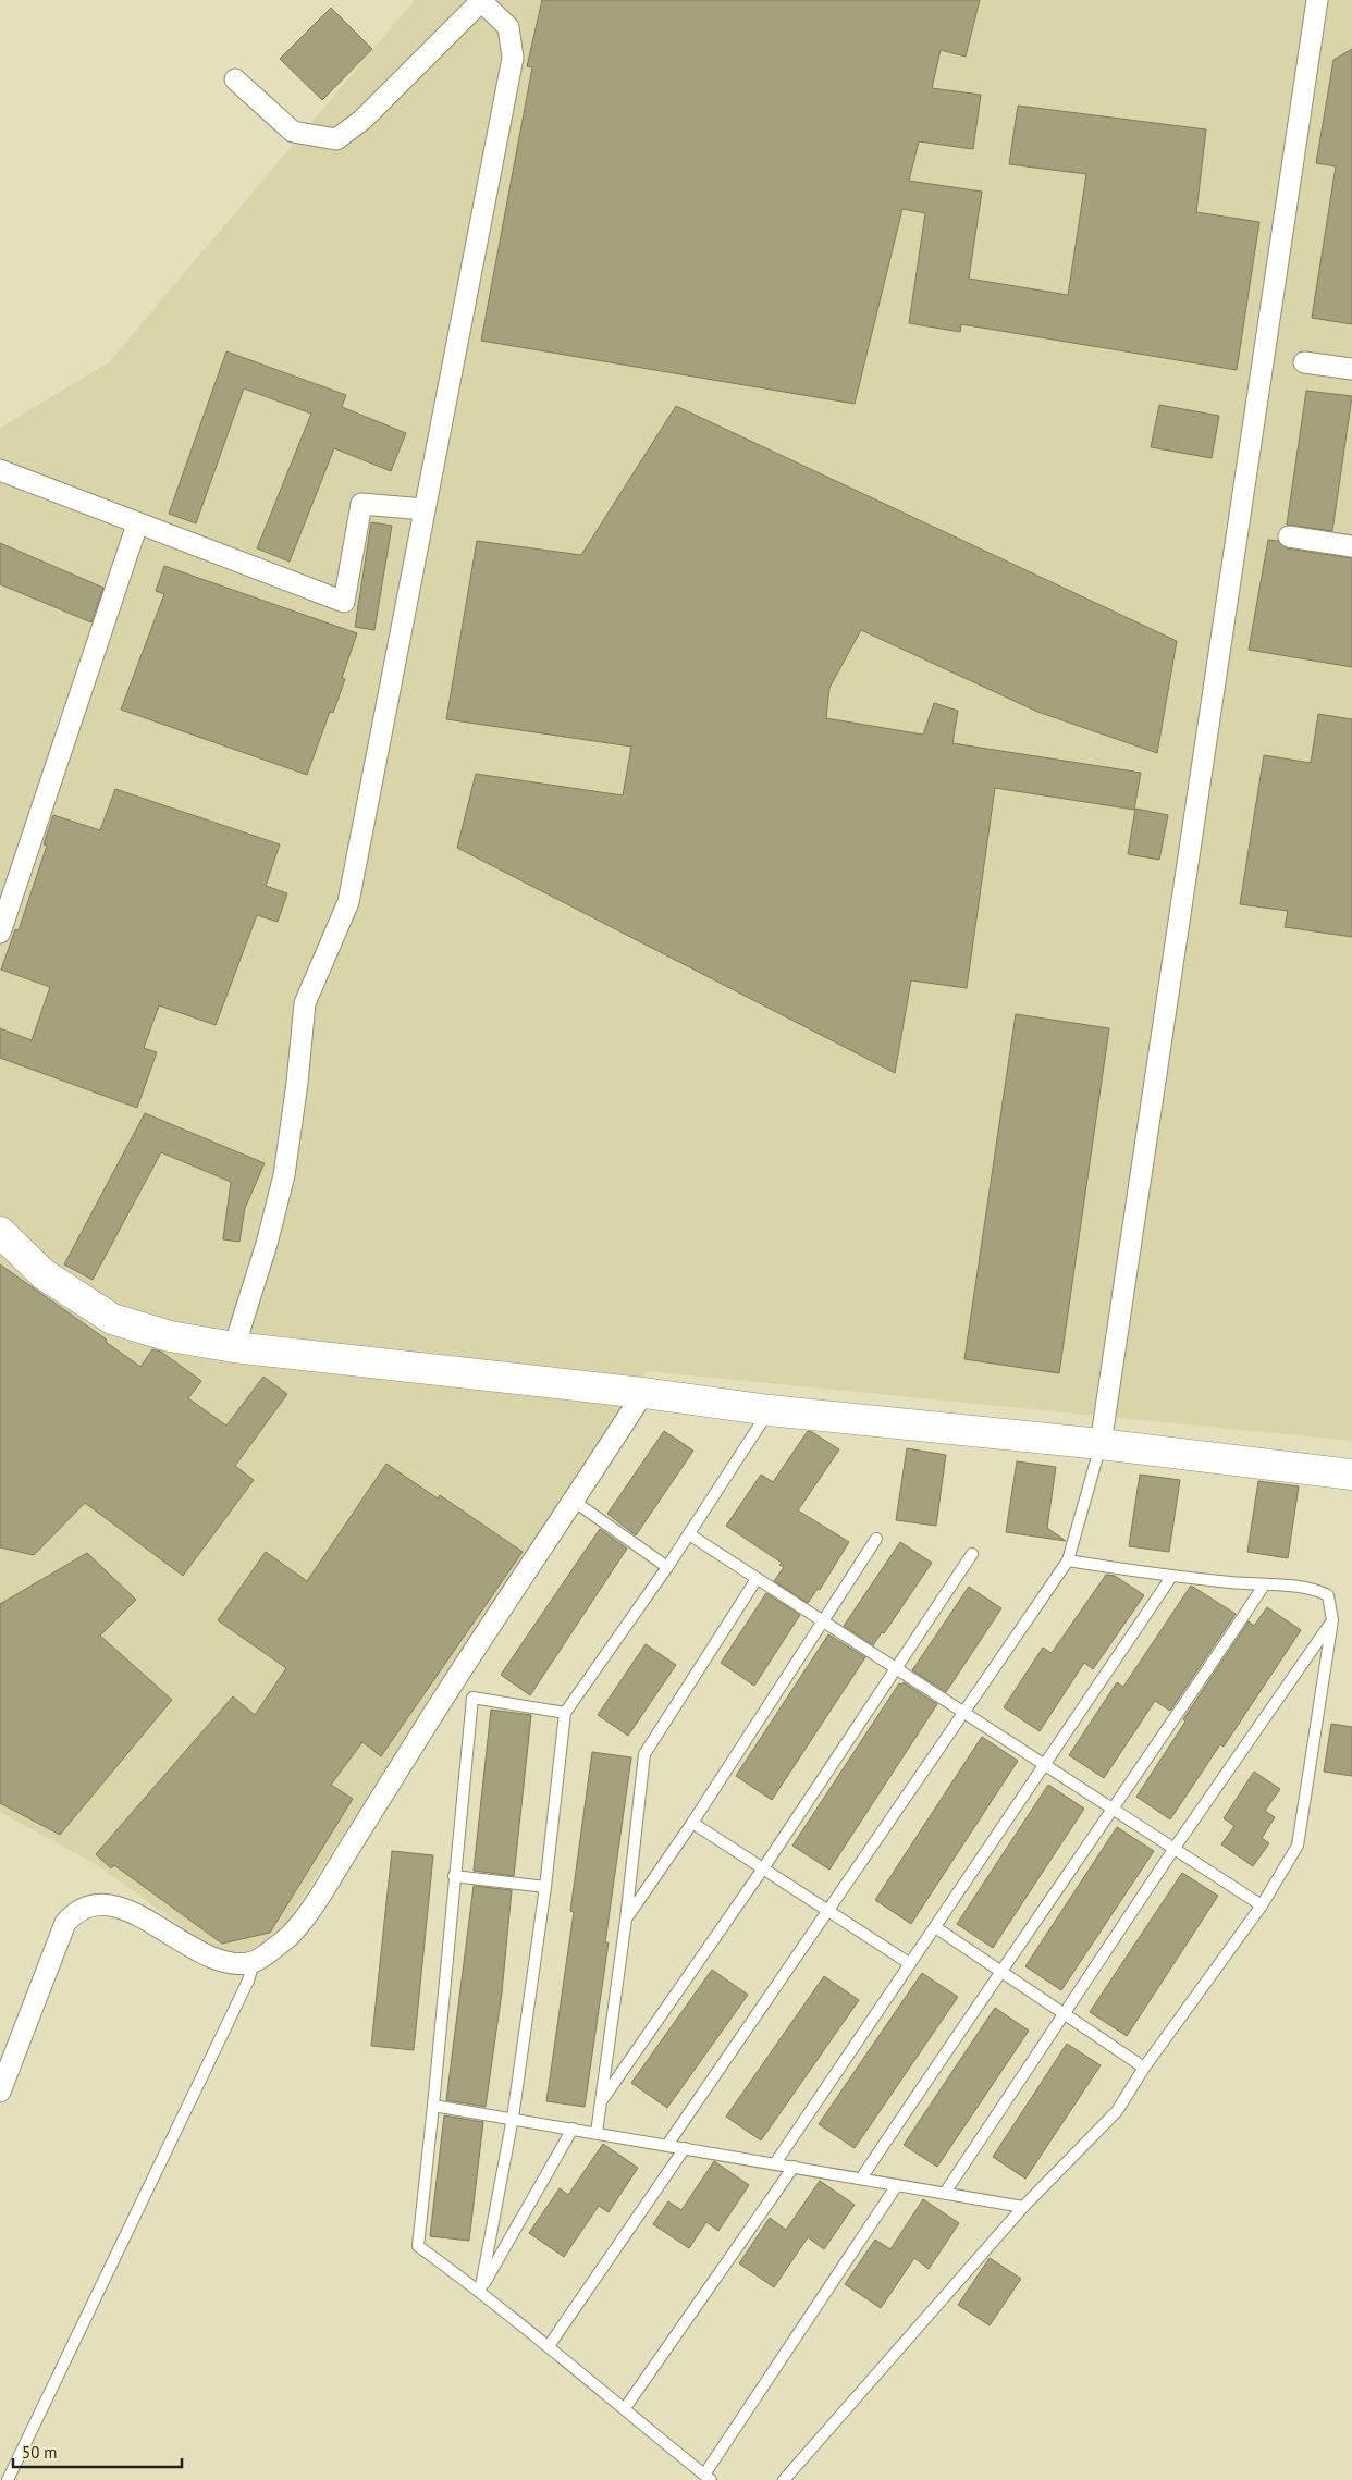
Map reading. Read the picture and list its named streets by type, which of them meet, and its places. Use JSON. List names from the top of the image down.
{
  "scale_bar": "50 m"
}
